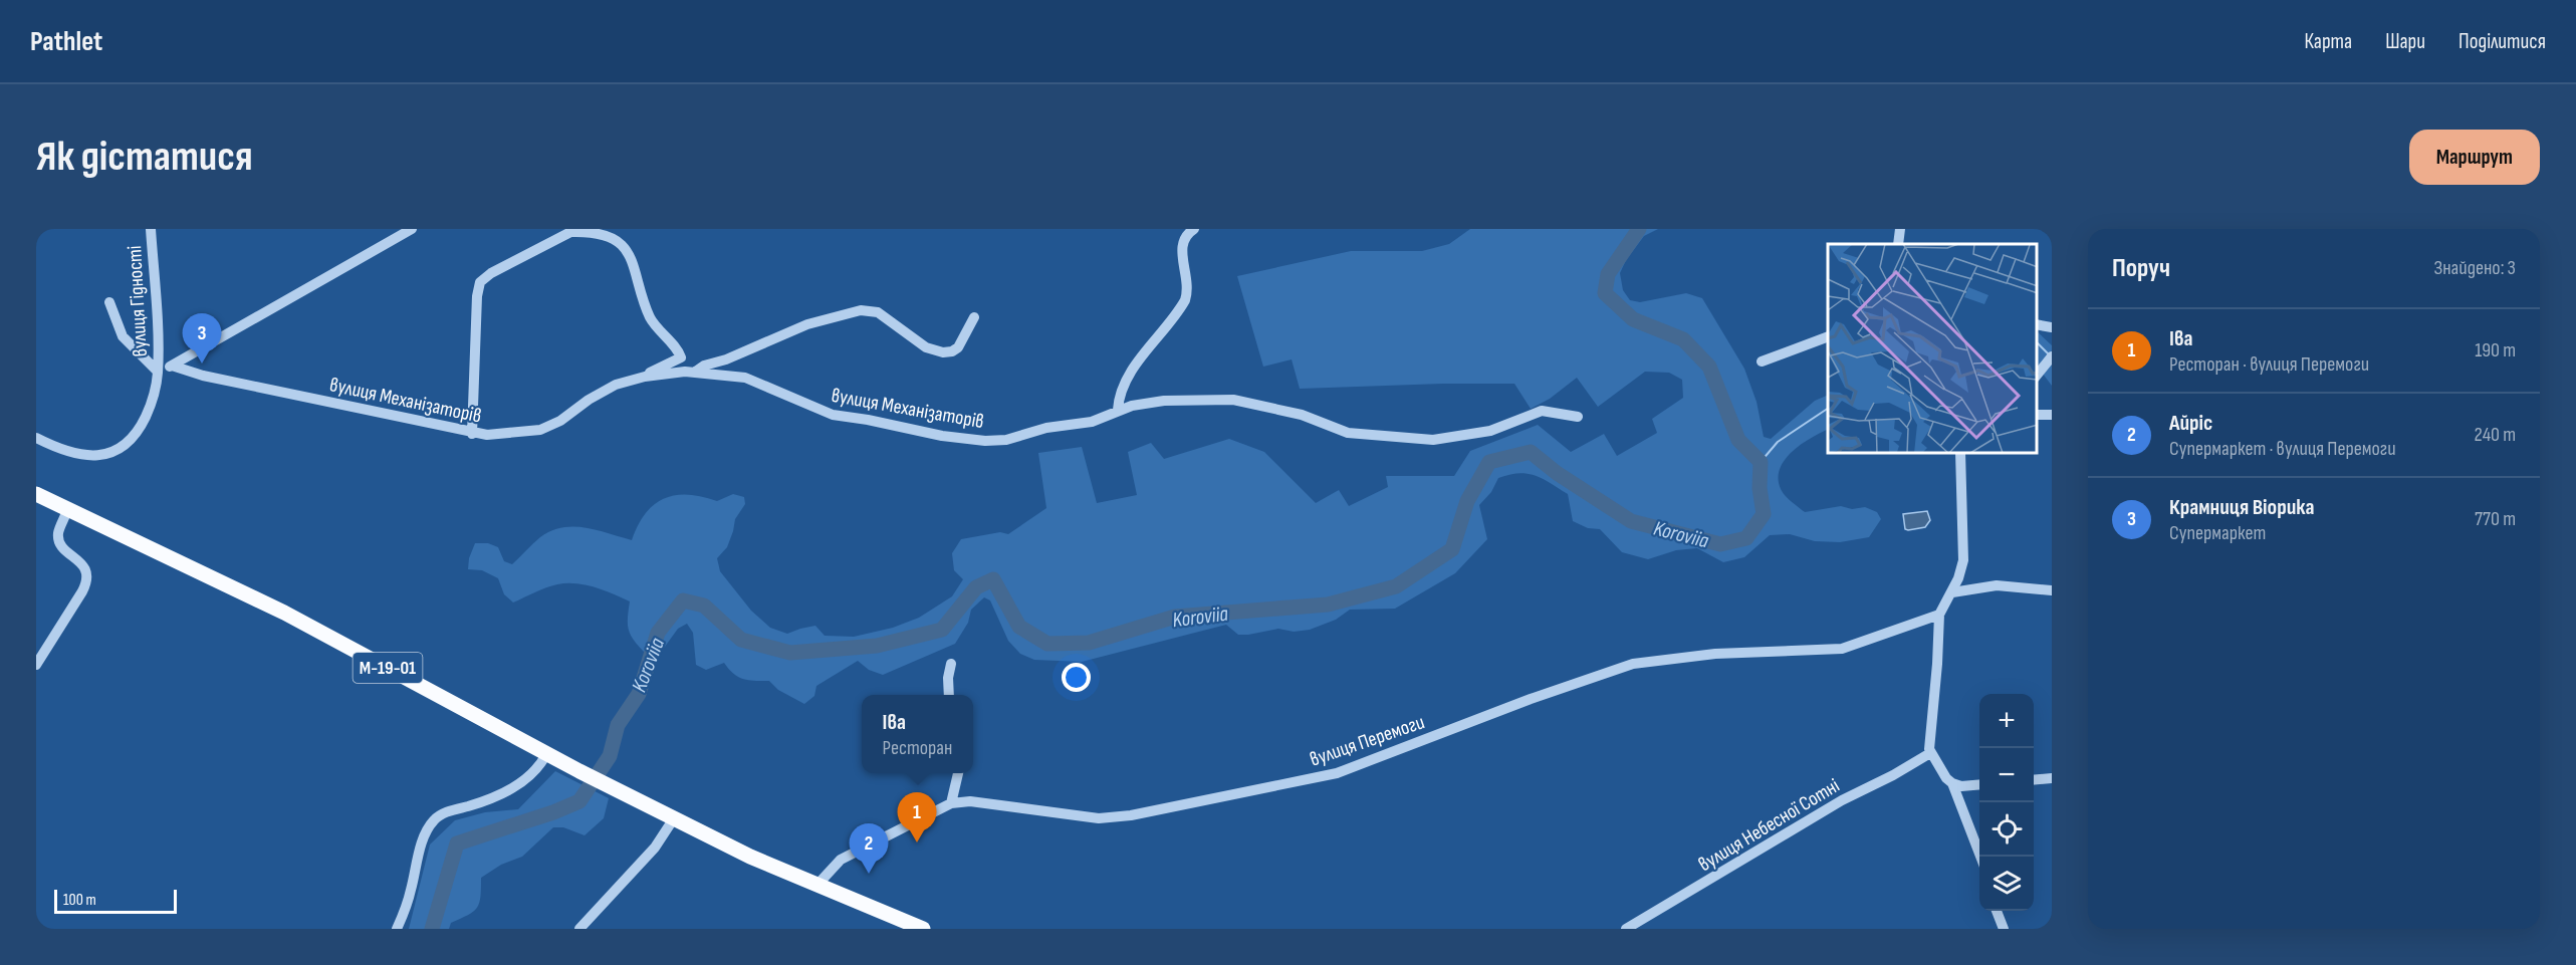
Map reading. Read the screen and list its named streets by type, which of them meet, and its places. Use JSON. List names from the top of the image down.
{
  "streets": {
    "main road": ["М-19-01"],
    "street": [
      "вулиця Гідності",
      "вулиця Механізаторів",
      "вулиця Перемоги",
      "вулиця Небесної Сотні"
    ]
  },
  "crossings": [
    ["М-19-01", "вулиця Перемоги"]
  ],
  "water": ["Koroviia"],
  "scale_bar": "100 m",
  "page": {
    "header": "Pathlet",
    "nav": ["Карта", "Шари", "Поділитися"],
    "buttons": "Маршрут",
    "title": "Як дістатися",
    "heading": ["Поруч", "Знайдено: 3"],
    "list": [
      {
        "mark": "1",
        "name": "Іва",
        "note": "Ресторан · вулиця Перемоги",
        "value": "190 m"
      },
      {
        "mark": "2",
        "name": "Айріс",
        "note": "Супермаркет · вулиця Перемоги",
        "value": "240 m"
      },
      {
        "mark": "3",
        "name": "Крамниця Віорика",
        "note": "Супермаркет",
        "value": "770 m"
      }
    ],
    "pins": ["3", "1", "2"],
    "map_buttons": ["+", "−"],
    "popup": ["Іва", "Ресторан"],
    "scale": "100 m"
  }
}
